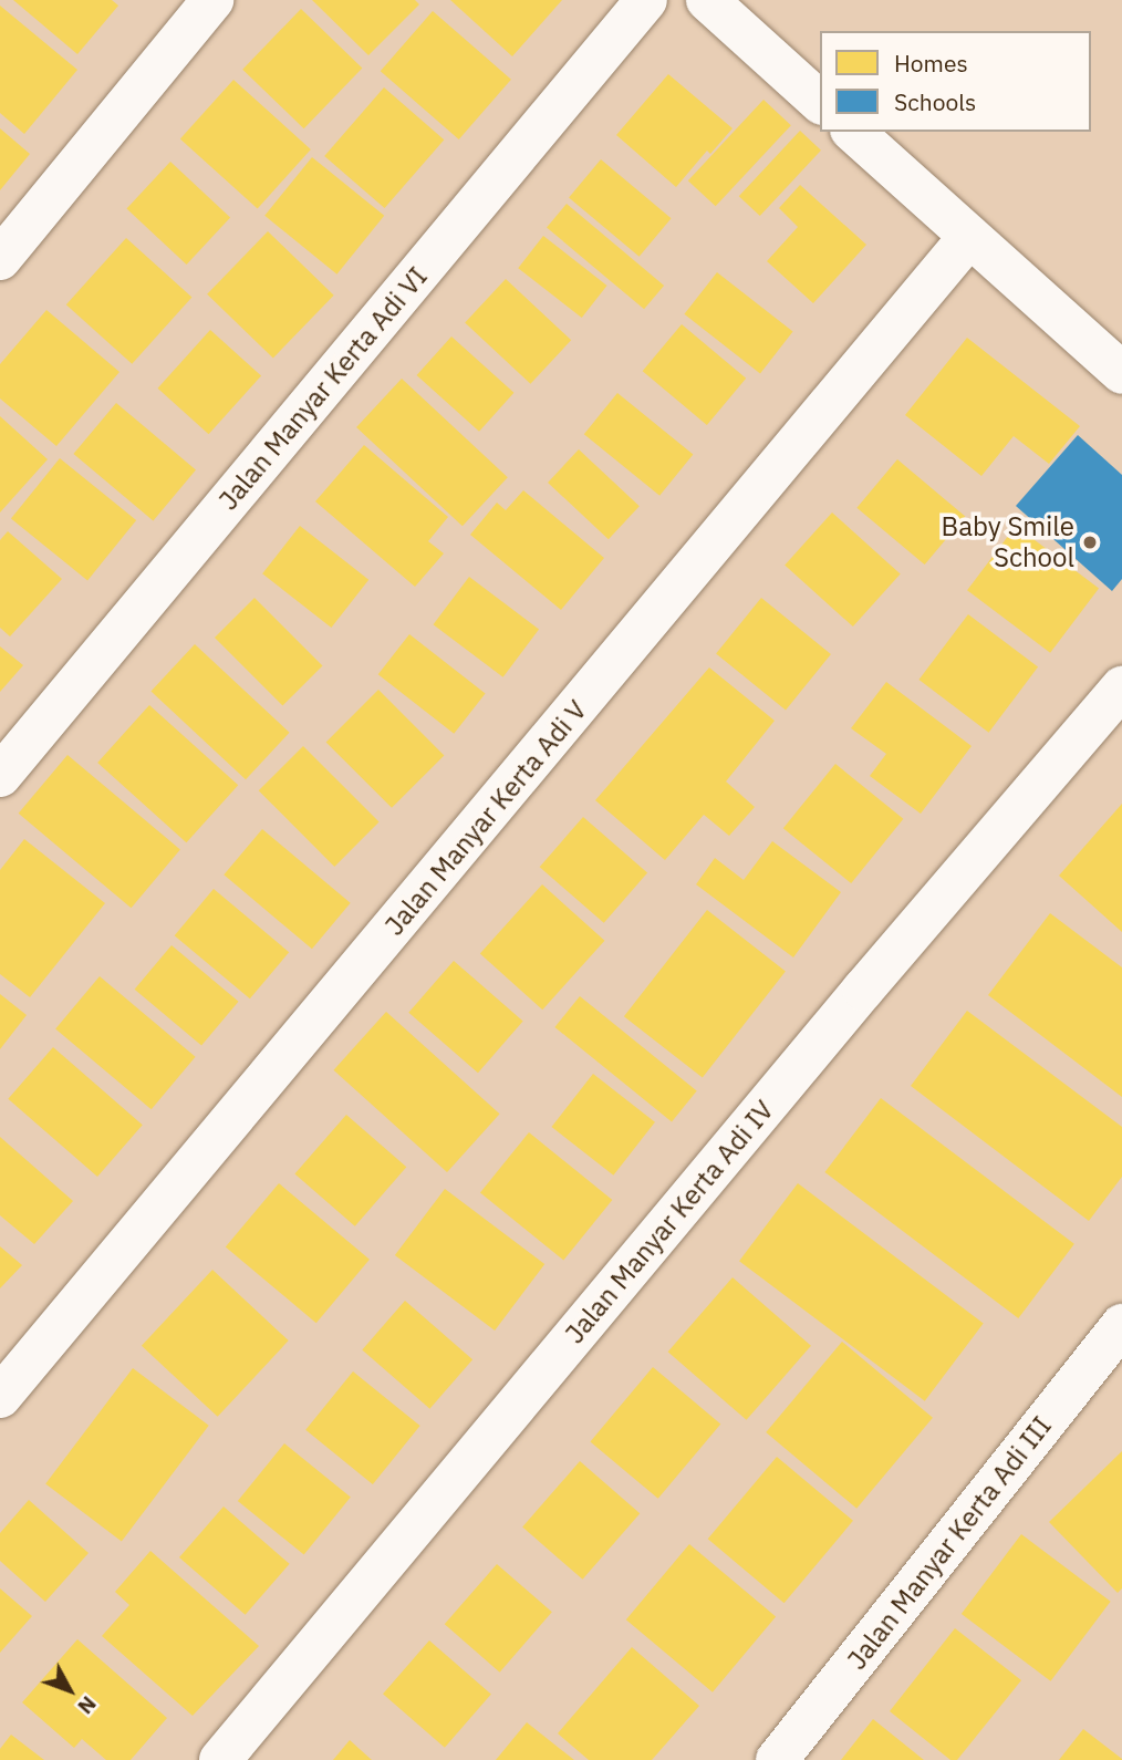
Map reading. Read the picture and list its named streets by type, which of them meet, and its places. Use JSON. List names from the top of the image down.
{
  "streets": {
    "street": [
      "Jalan Manyar Kerta Adi VI",
      "Jalan Manyar Kerta Adi V",
      "Jalan Manyar Kerta Adi IV",
      "Jalan Manyar Kerta Adi III"
    ]
  },
  "places": ["Baby Smile School"],
  "legend": ["Homes", "Schools"],
  "north": "bottom right"
}
